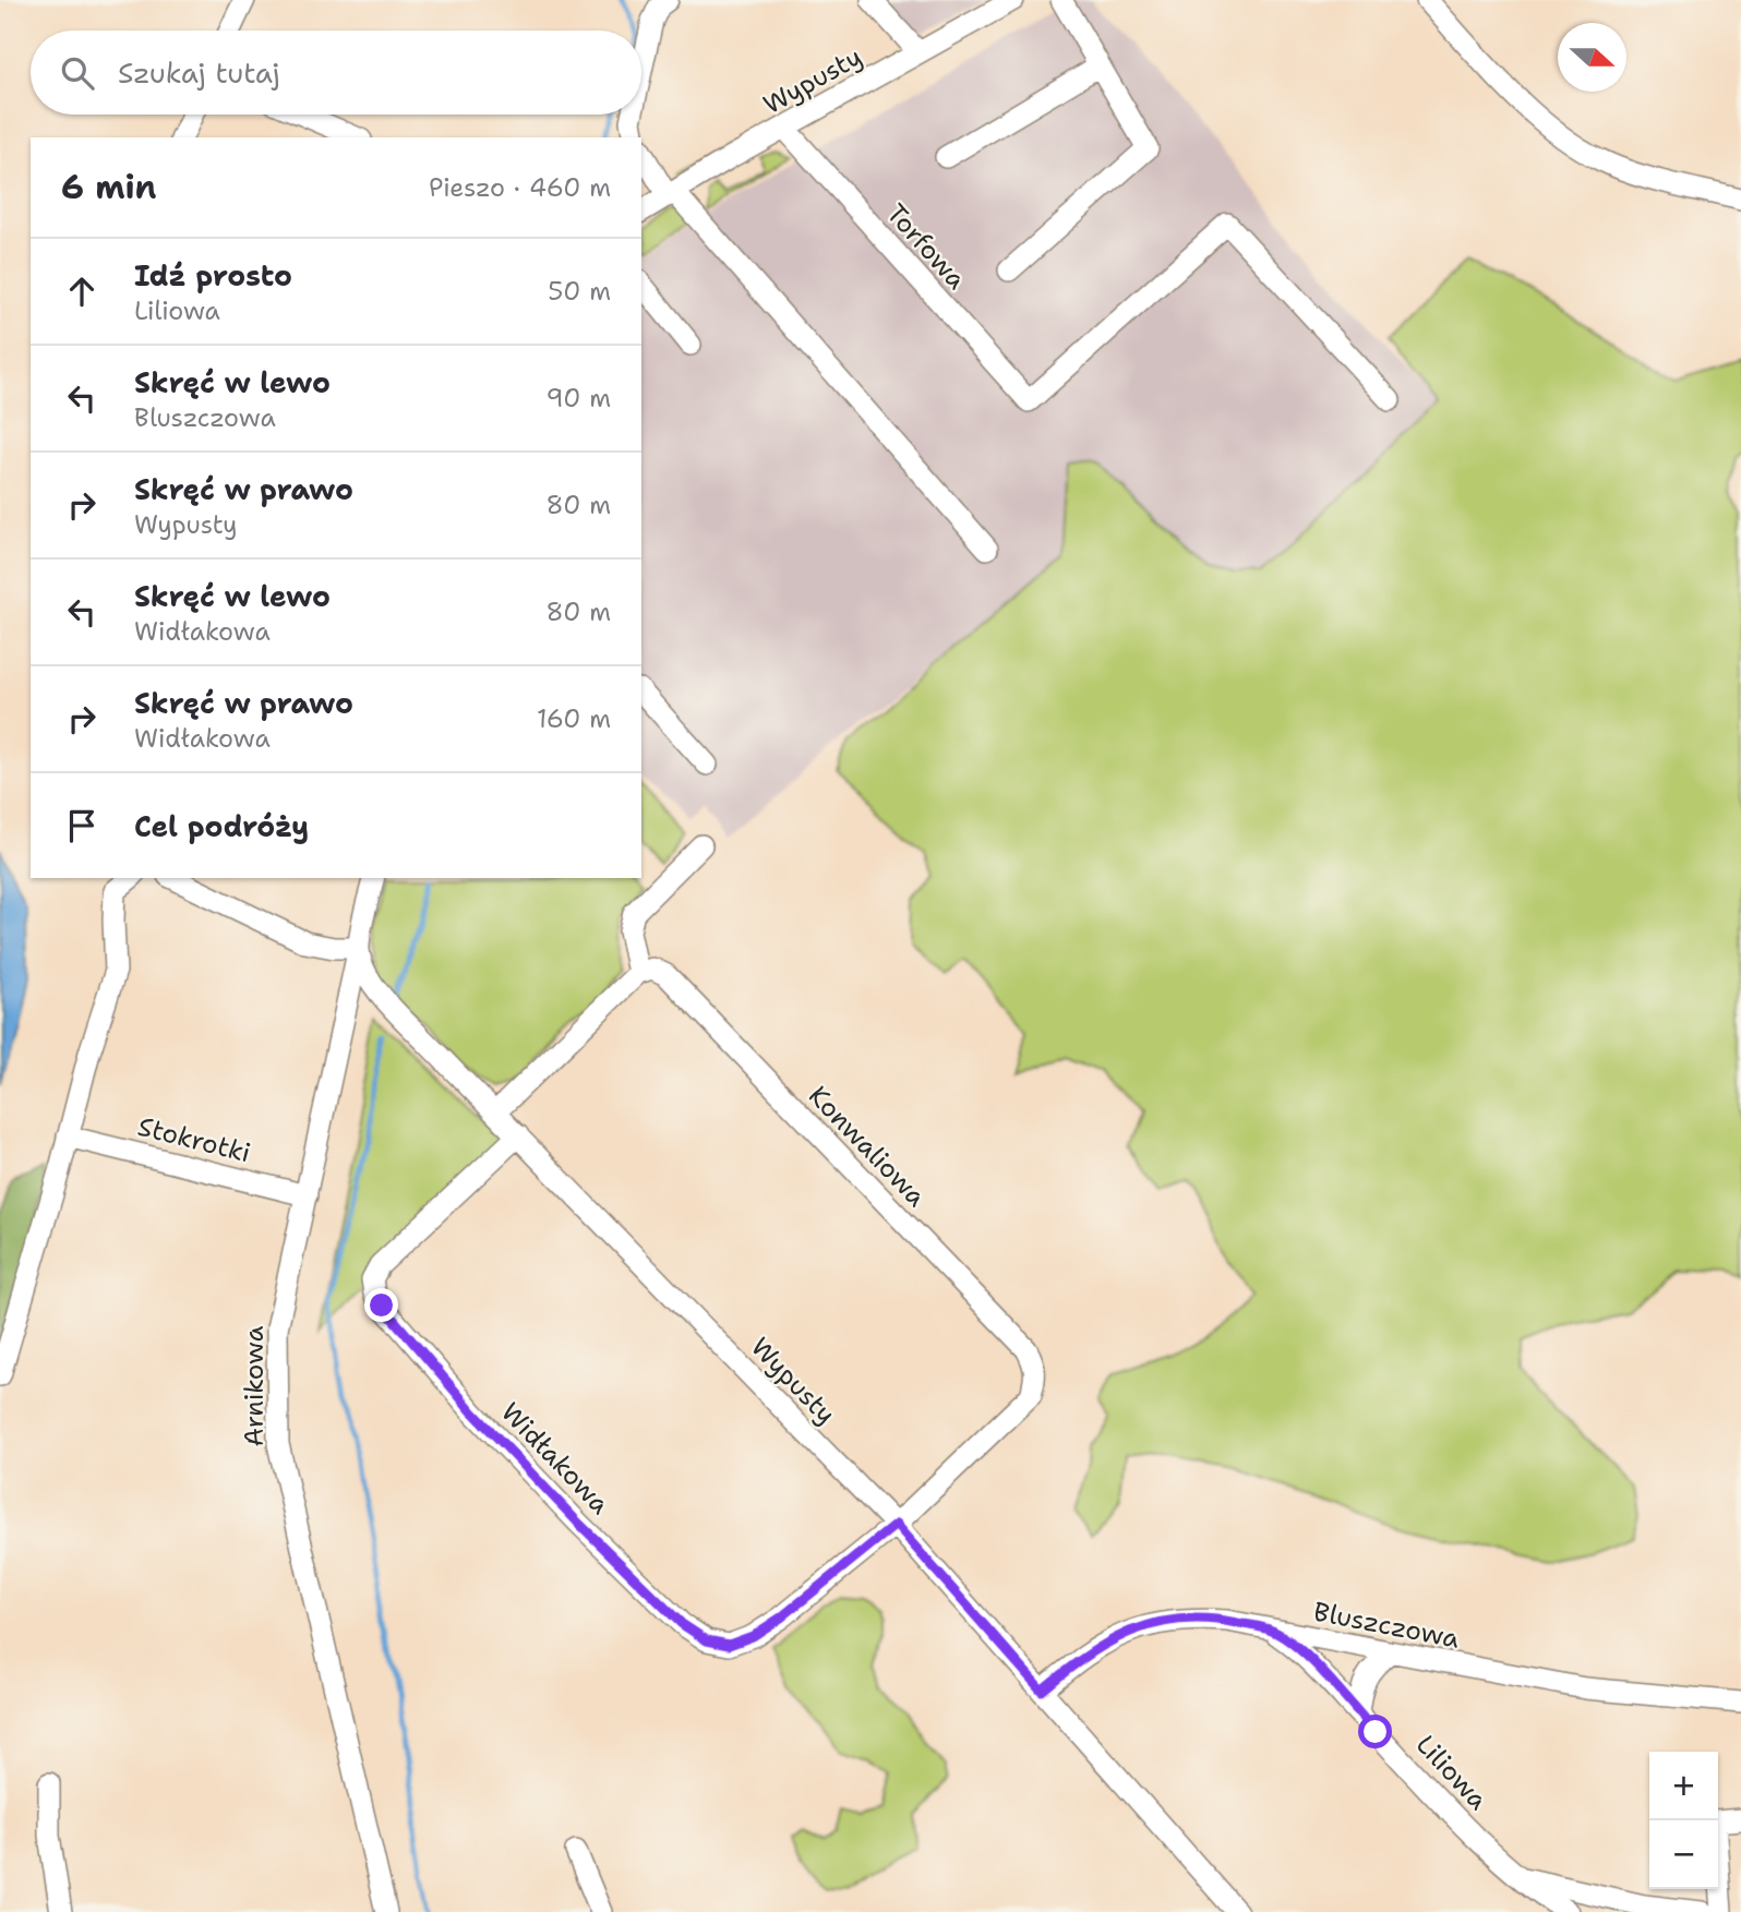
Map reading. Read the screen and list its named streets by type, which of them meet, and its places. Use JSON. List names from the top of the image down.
{
  "streets": {
    "street": [
      "Wypusty",
      "Torfowa",
      "Stokrotki",
      "Konwaliowa",
      "Arnikowa",
      "Widłakowa",
      "Bluszczowa",
      "Liliowa"
    ]
  },
  "crossings": [
    ["Wypusty", "Torfowa"],
    ["Wypusty", "Konwaliowa"],
    ["Wypusty", "Arnikowa"],
    ["Wypusty", "Widłakowa"],
    ["Wypusty", "Bluszczowa"],
    ["Stokrotki", "Arnikowa"],
    ["Konwaliowa", "Widłakowa"],
    ["Bluszczowa", "Liliowa"]
  ],
  "north": "right",
  "page": {
    "search": "Szukaj tutaj",
    "heading": ["6 min", "Pieszo · 460 m"],
    "list": [
      ["Idź prosto", "Liliowa", "50 m"],
      ["Skręć w lewo", "Bluszczowa", "90 m"],
      ["Skręć w prawo", "Wypusty", "80 m"],
      ["Skręć w lewo", "Widłakowa", "80 m"],
      ["Skręć w prawo", "Widłakowa", "160 m"],
      "Cel podróży"
    ],
    "map_buttons": ["+", "−"]
  }
}
